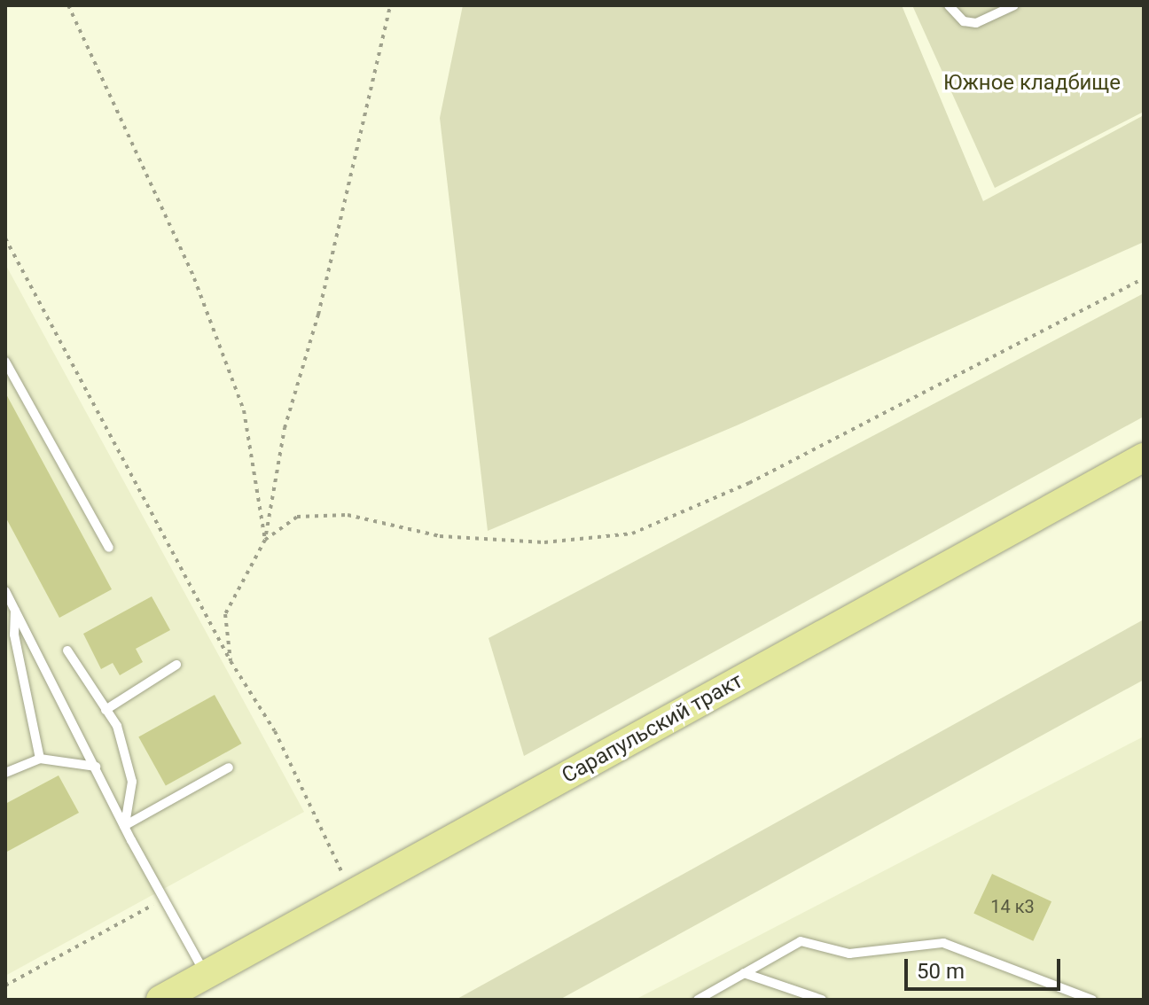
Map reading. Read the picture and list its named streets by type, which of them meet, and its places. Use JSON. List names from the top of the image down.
{
  "streets": {
    "main road": ["Сарапульский тракт"]
  },
  "parks": ["Южное кладбище"],
  "house_numbers": ["14 к3"],
  "scale_bar": "50 m"
}
